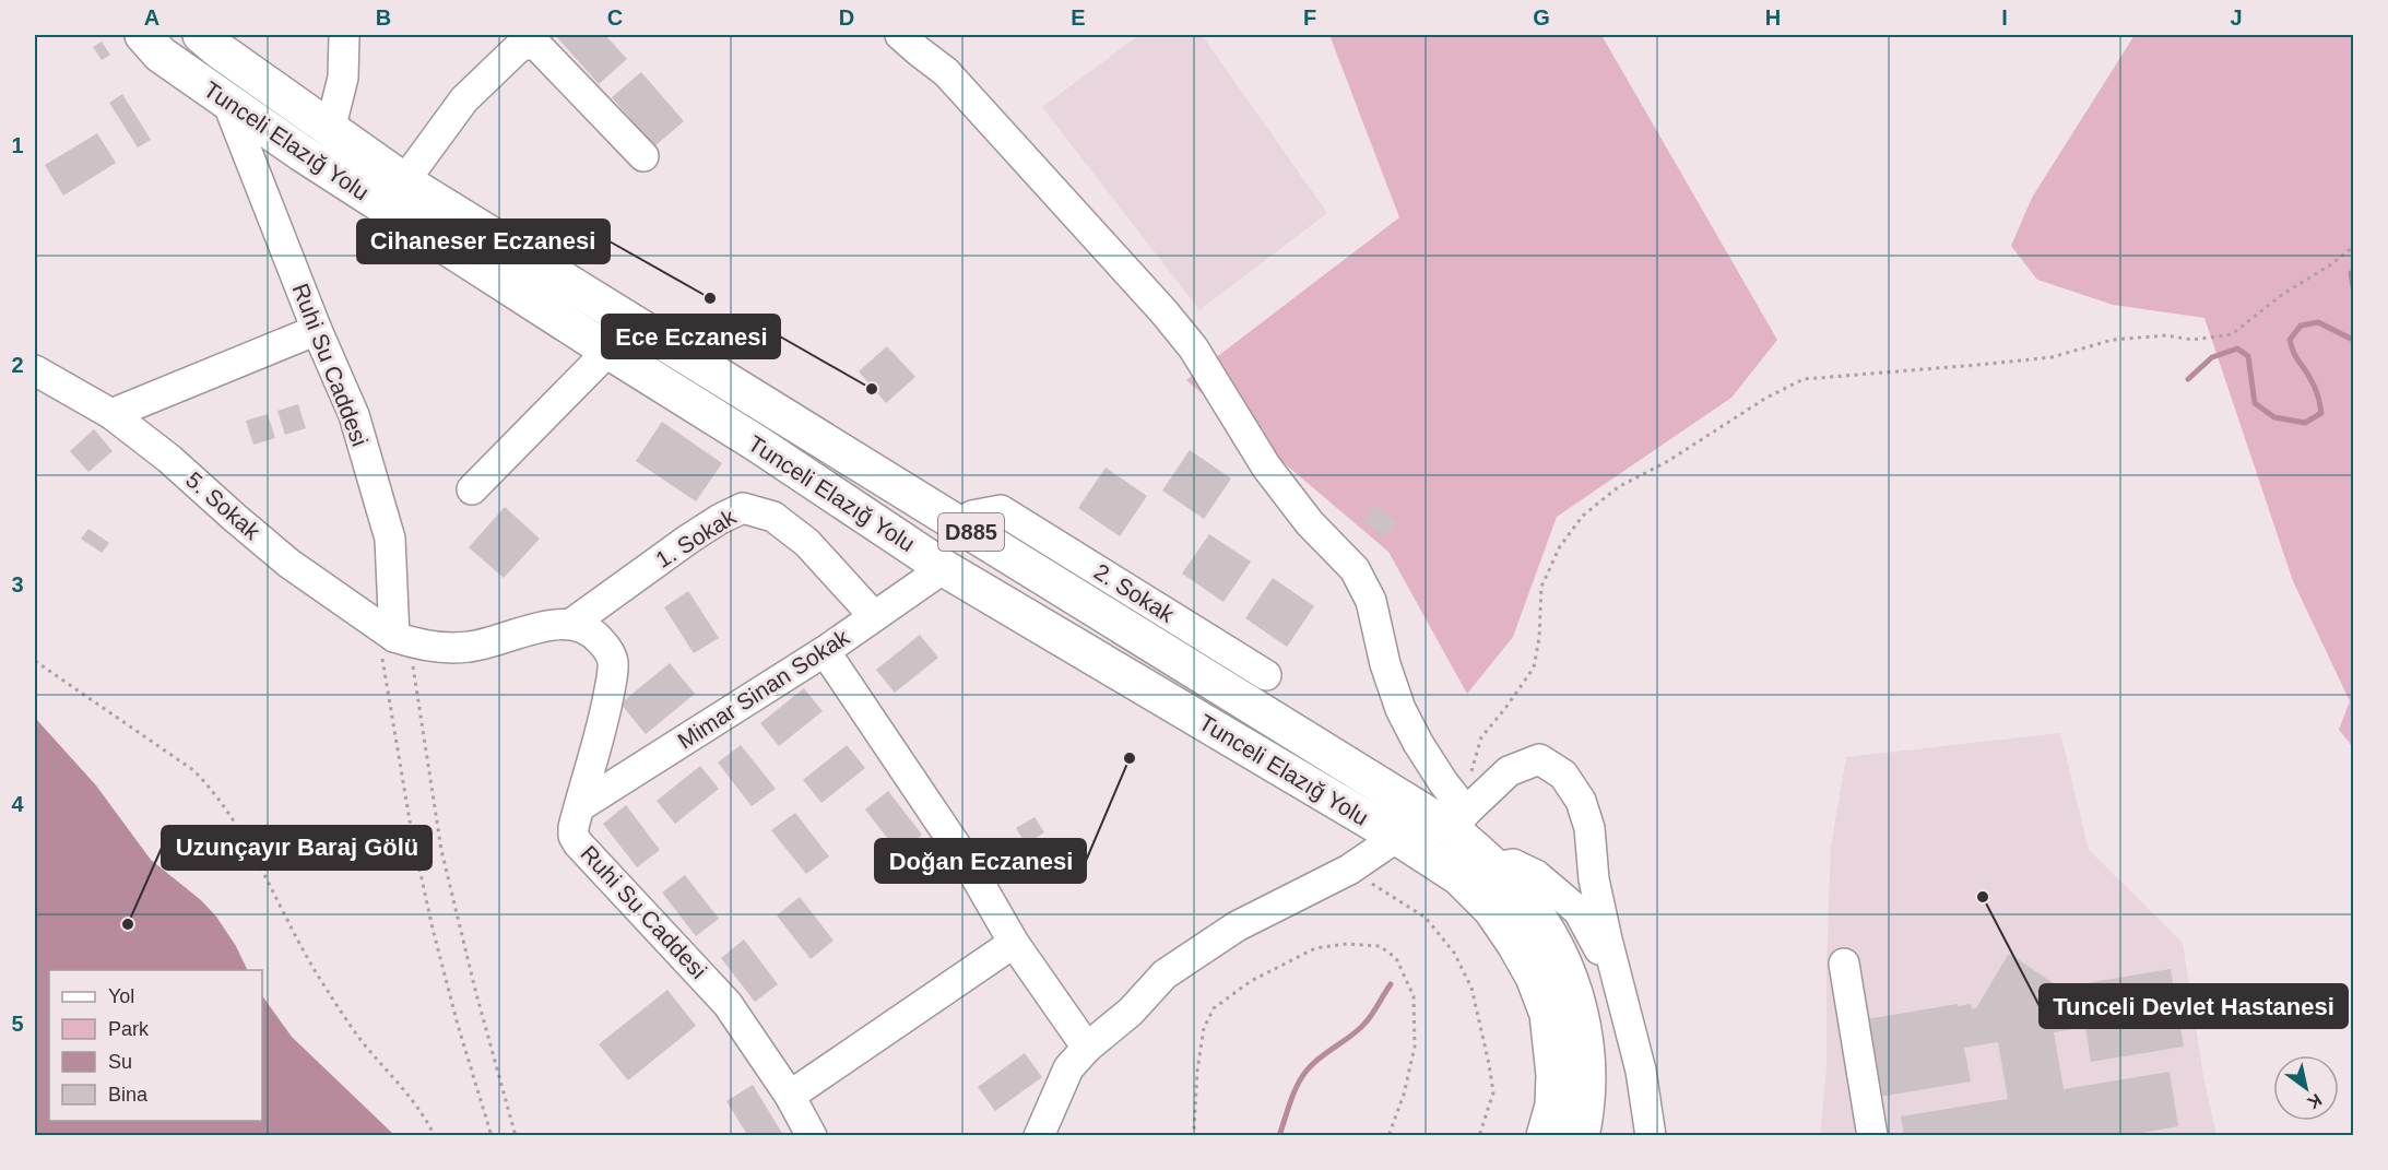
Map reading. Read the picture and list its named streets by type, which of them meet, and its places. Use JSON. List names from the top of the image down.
{
  "streets": {
    "main road": ["Tunceli Elazığ Yolu", "D885"],
    "street": [
      "Ruhi Su Caddesi",
      "5. Sokak",
      "1. Sokak",
      "2. Sokak",
      "Mimar Sinan Sokak"
    ]
  },
  "crossings": [
    ["Tunceli Elazığ Yolu", "Ruhi Su Caddesi"],
    ["Tunceli Elazığ Yolu", "2. Sokak"],
    ["Tunceli Elazığ Yolu", "Mimar Sinan Sokak"],
    ["Ruhi Su Caddesi", "5. Sokak"],
    ["Ruhi Su Caddesi", "1. Sokak"],
    ["Ruhi Su Caddesi", "Mimar Sinan Sokak"],
    ["1. Sokak", "Mimar Sinan Sokak"]
  ],
  "places": [
    "Cihaneser Eczanesi",
    "Ece Eczanesi",
    "Doğan Eczanesi",
    "Tunceli Devlet Hastanesi",
    "Uzunçayır Baraj Gölü"
  ],
  "legend": [
    "Yol",
    "Park",
    "Su",
    "Bina"
  ],
  "north": "bottom right",
  "grid": {
    "columns": [
      "A",
      "B",
      "C",
      "D",
      "E",
      "F",
      "G",
      "H",
      "I",
      "J"
    ],
    "rows": [
      "1",
      "2",
      "3",
      "4",
      "5"
    ]
  }
}
